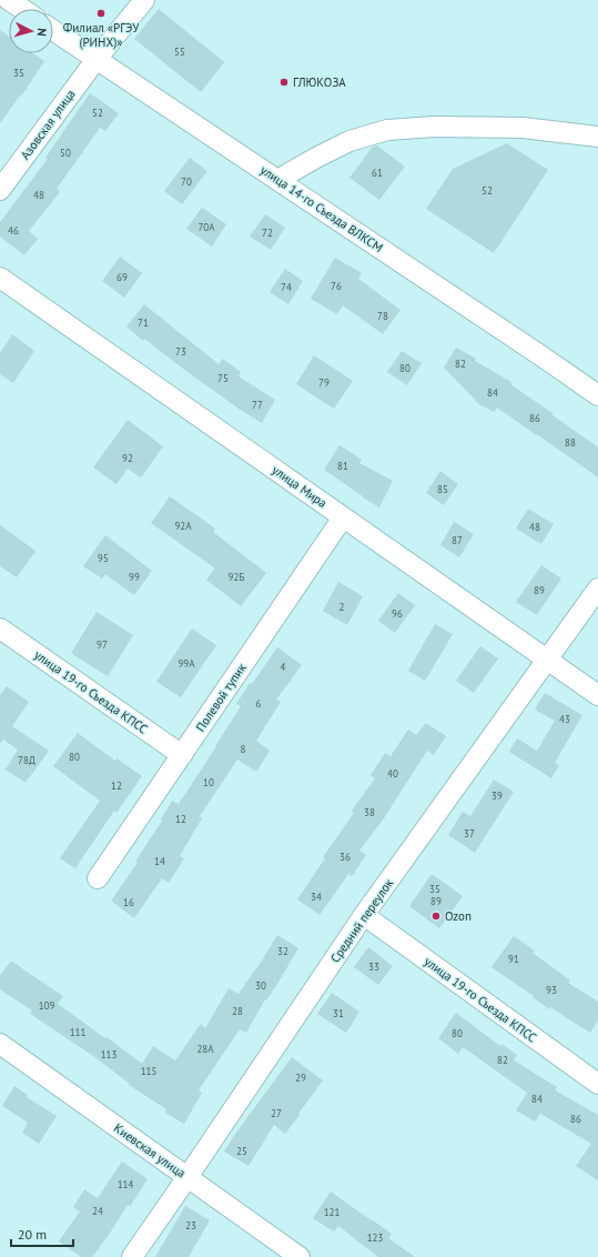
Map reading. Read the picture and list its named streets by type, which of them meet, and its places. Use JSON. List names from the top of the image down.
{
  "streets": {
    "street": [
      "Азовская улица",
      "улица 14-го Съезда ВЛКСМ",
      "улица Мира",
      "улица 19-го Съезда КПСС",
      "Полевой тупик",
      "Средний переулок",
      "Киевская улица"
    ]
  },
  "crossings": [
    ["Азовская улица", "улица 14-го Съезда ВЛКСМ"],
    ["улица Мира", "Полевой тупик"],
    ["улица Мира", "Средний переулок"],
    ["улица 19-го Съезда КПСС", "Полевой тупик"],
    ["улица 19-го Съезда КПСС", "Средний переулок"],
    ["Средний переулок", "Киевская улица"]
  ],
  "places": ["Филиал «РГЭУ (РИНХ)»", "ГЛЮКОЗА", "Ozon"],
  "house_numbers": [
    "55",
    "35",
    "52",
    "50",
    "61",
    "70",
    "52",
    "48",
    "70А",
    "46",
    "72",
    "69",
    "76",
    "74",
    "78",
    "71",
    "73",
    "82",
    "80",
    "75",
    "79",
    "84",
    "77",
    "86",
    "88",
    "92",
    "81",
    "85",
    "92А",
    "48",
    "87",
    "95",
    "99",
    "92Б",
    "89",
    "2",
    "96",
    "97",
    "99А",
    "4",
    "6",
    "43",
    "8",
    "80",
    "78Д",
    "40",
    "10",
    "12",
    "39",
    "38",
    "12",
    "37",
    "36",
    "14",
    "35",
    "34",
    "89",
    "16",
    "32",
    "91",
    "33",
    "30",
    "93",
    "109",
    "28",
    "31",
    "111",
    "80",
    "28А",
    "113",
    "82",
    "115",
    "29",
    "84",
    "27",
    "86",
    "25",
    "114",
    "24",
    "121",
    "23",
    "123"
  ],
  "scale_bar": "20 m",
  "north": "right"
}
